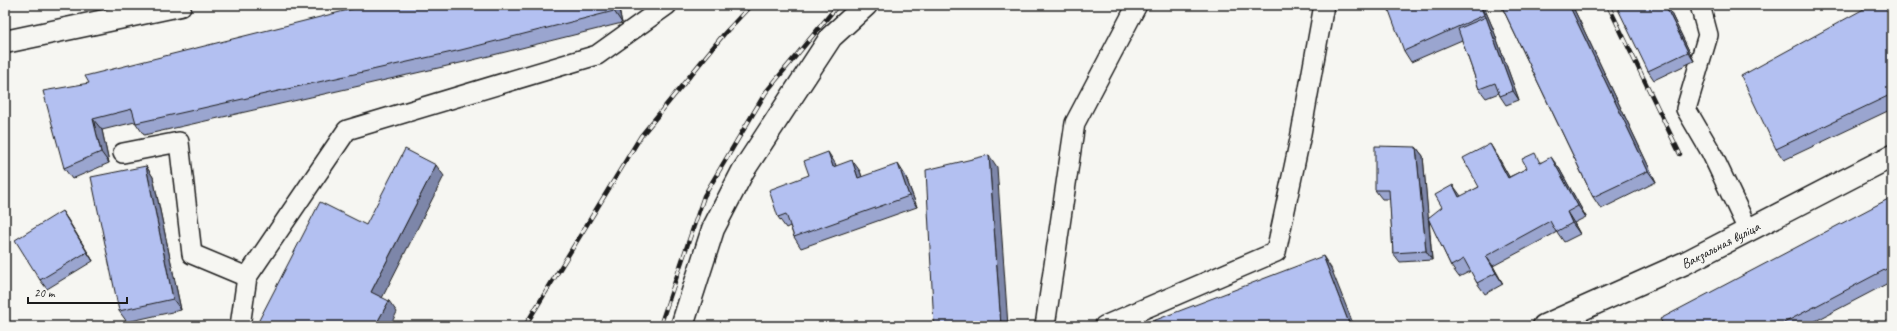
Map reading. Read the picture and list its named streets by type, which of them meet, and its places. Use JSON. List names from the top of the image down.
{
  "streets": {
    "street": ["Вакзальная вуліца"]
  },
  "scale_bar": "20 m"
}
